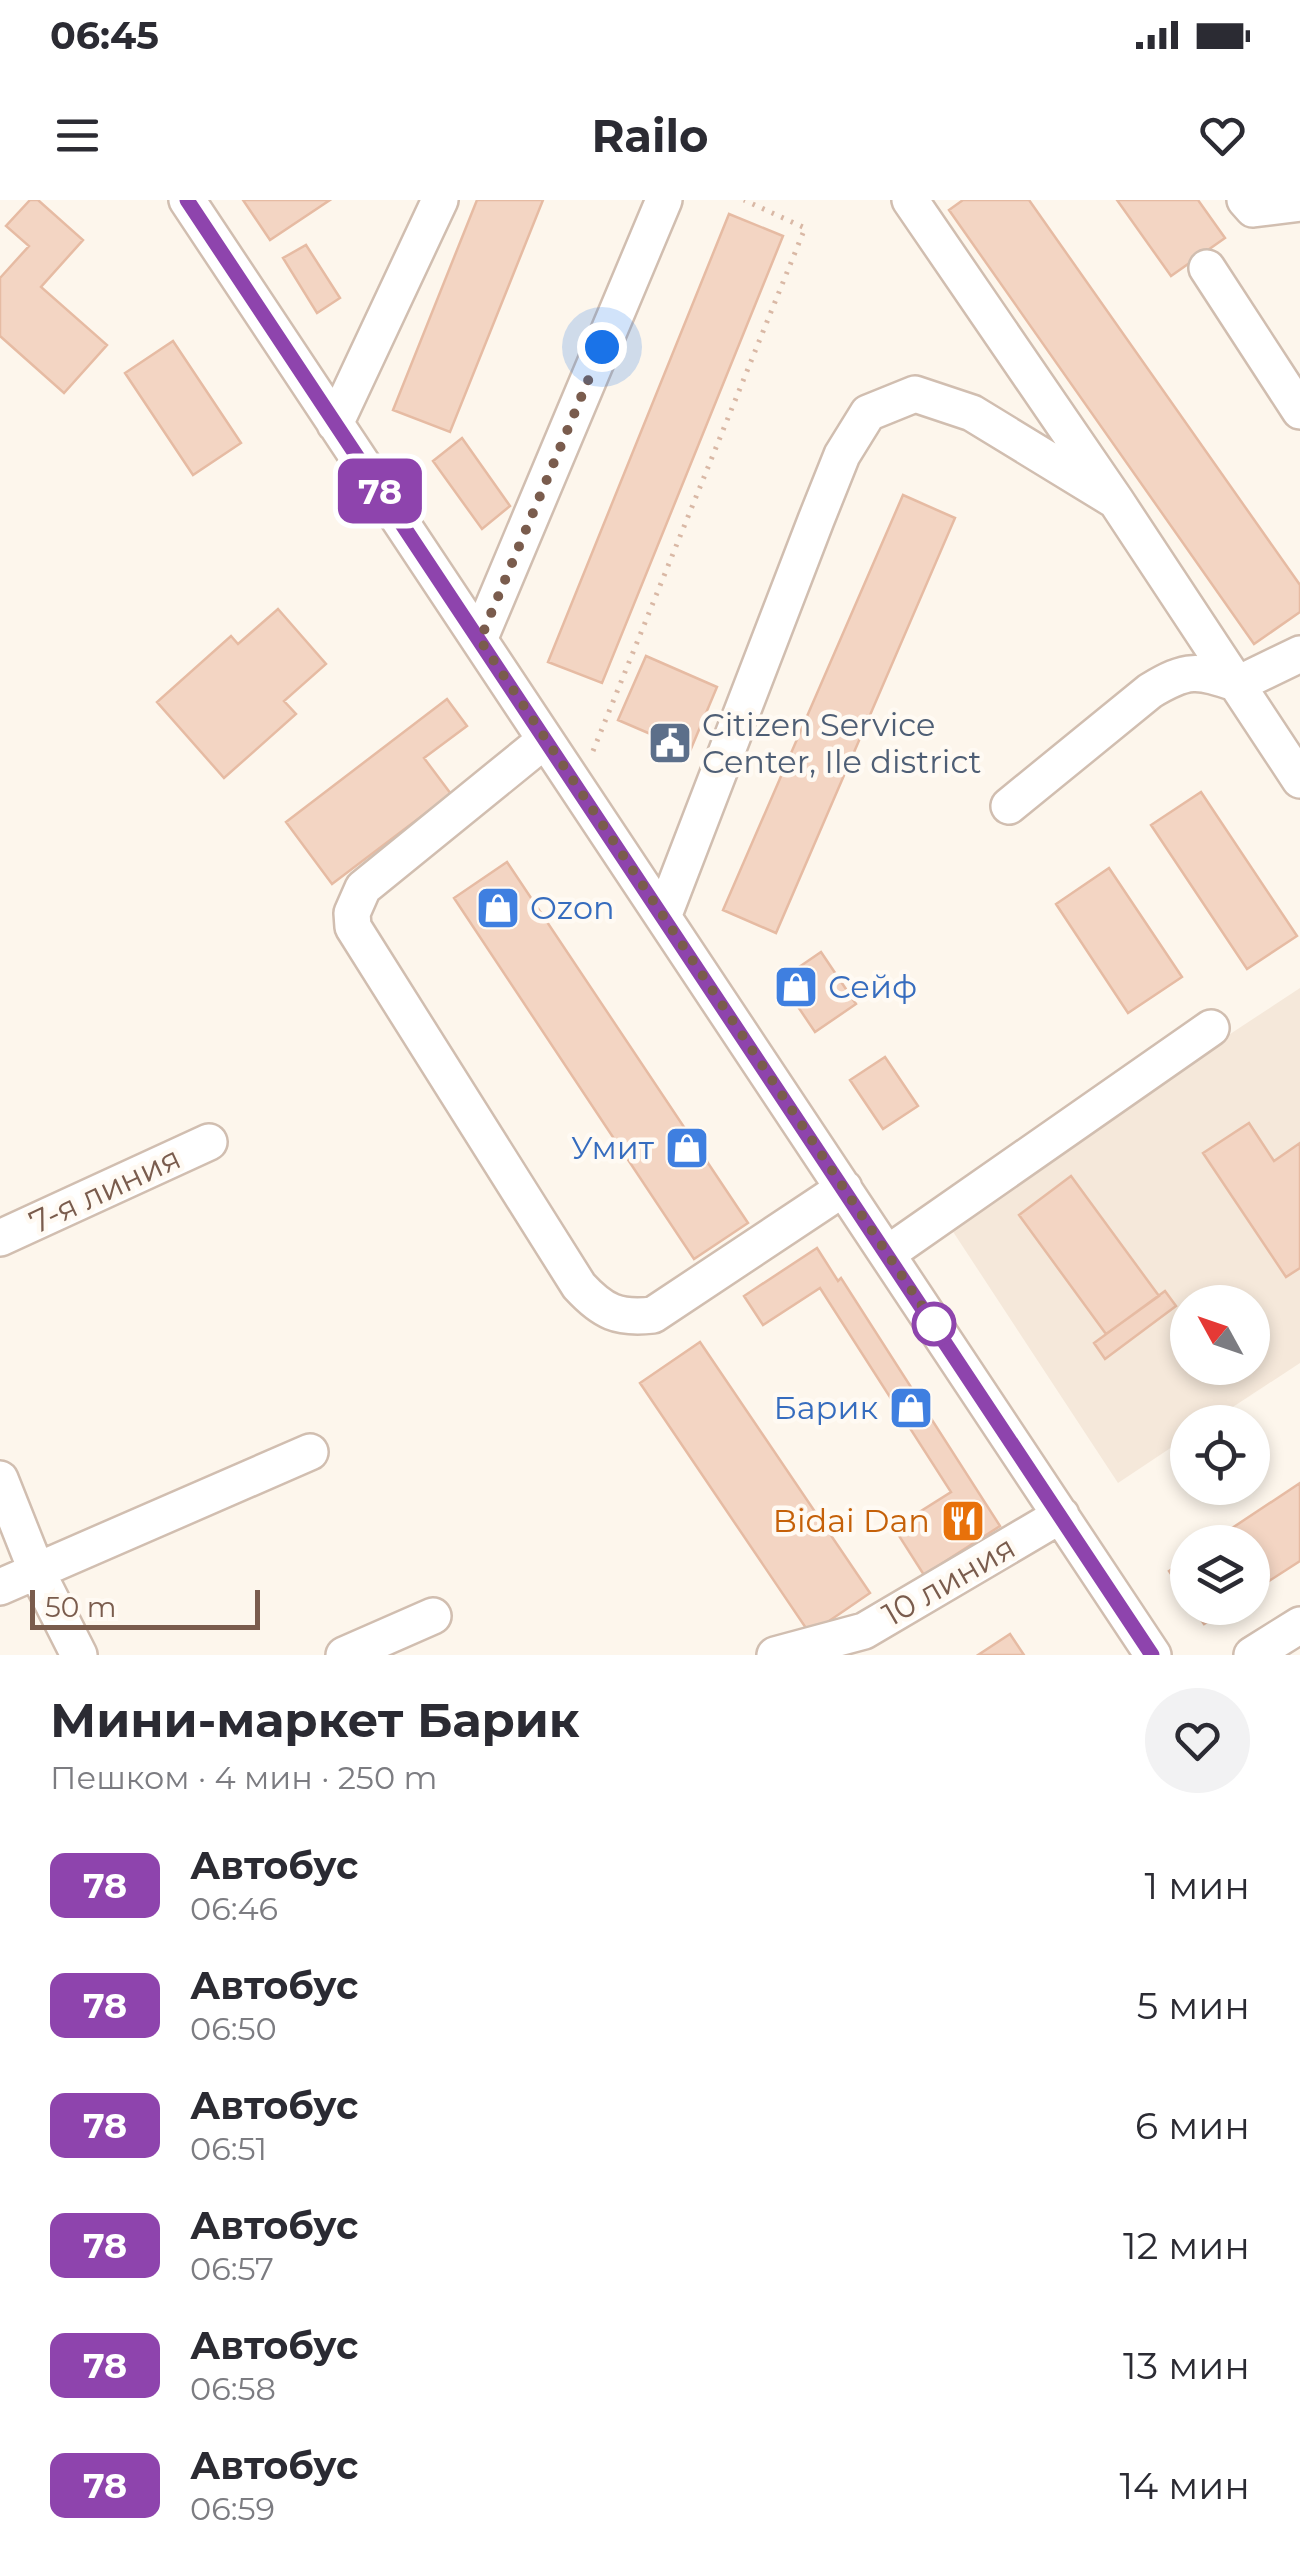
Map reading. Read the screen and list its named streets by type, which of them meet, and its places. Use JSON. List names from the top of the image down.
{
  "streets": {
    "street": ["7-я линия", "10 линия"]
  },
  "places": {
    "public building": ["Citizen Service Center, Ile district"],
    "shop": [
      "Ozon",
      "Сейф",
      "Умит",
      "Барик"
    ],
    "restaurant": ["Bidai Dan"]
  },
  "lines": ["bus line 78"],
  "scale_bar": "50 m",
  "north": "top left",
  "page": {
    "status": "06:45",
    "header": "Railo",
    "on_map": "78",
    "scale": "50 m",
    "heading": ["Мини-маркет Барик", "Пешком · 4 мин · 250 m"],
    "list": [
      {
        "mark": "78",
        "name": "Автобус",
        "note": "06:46",
        "value": "1 мин"
      },
      {
        "mark": "78",
        "name": "Автобус",
        "note": "06:50",
        "value": "5 мин"
      },
      {
        "mark": "78",
        "name": "Автобус",
        "note": "06:51",
        "value": "6 мин"
      },
      {
        "mark": "78",
        "name": "Автобус",
        "note": "06:57",
        "value": "12 мин"
      },
      {
        "mark": "78",
        "name": "Автобус",
        "note": "06:58",
        "value": "13 мин"
      },
      {
        "mark": "78",
        "name": "Автобус",
        "note": "06:59",
        "value": "14 мин"
      }
    ]
  }
}
